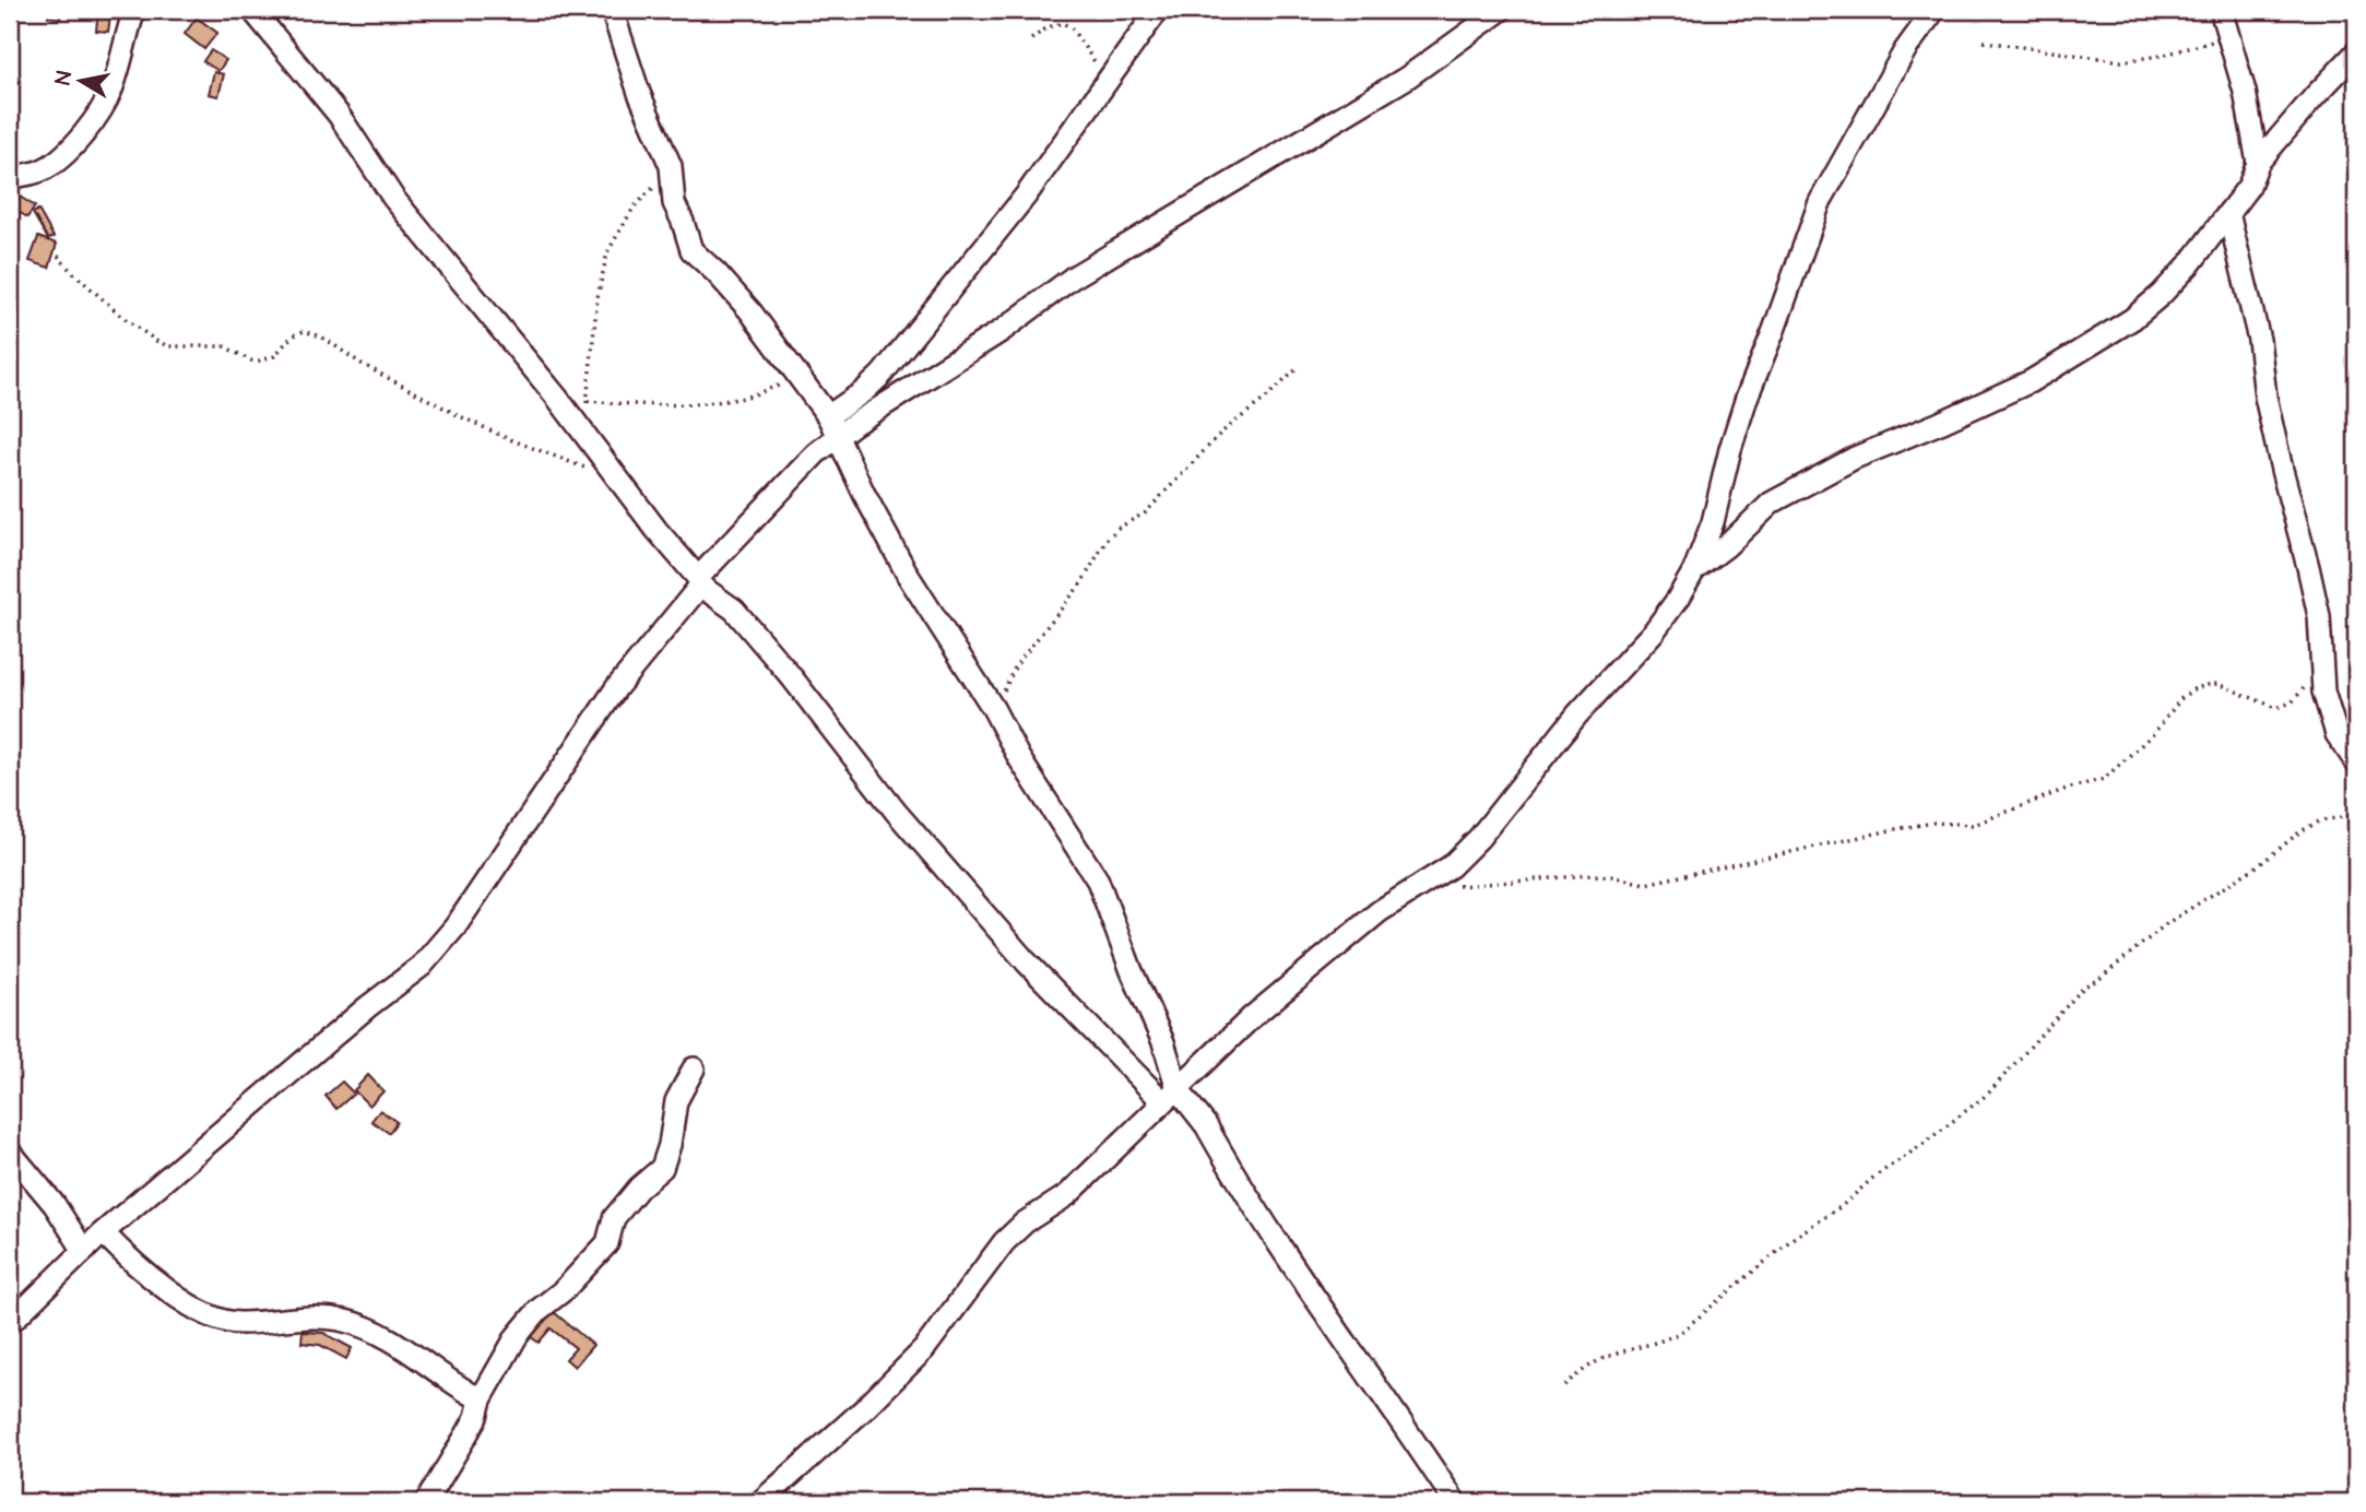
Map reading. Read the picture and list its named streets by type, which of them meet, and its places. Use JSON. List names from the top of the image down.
{
  "north": "left"
}
